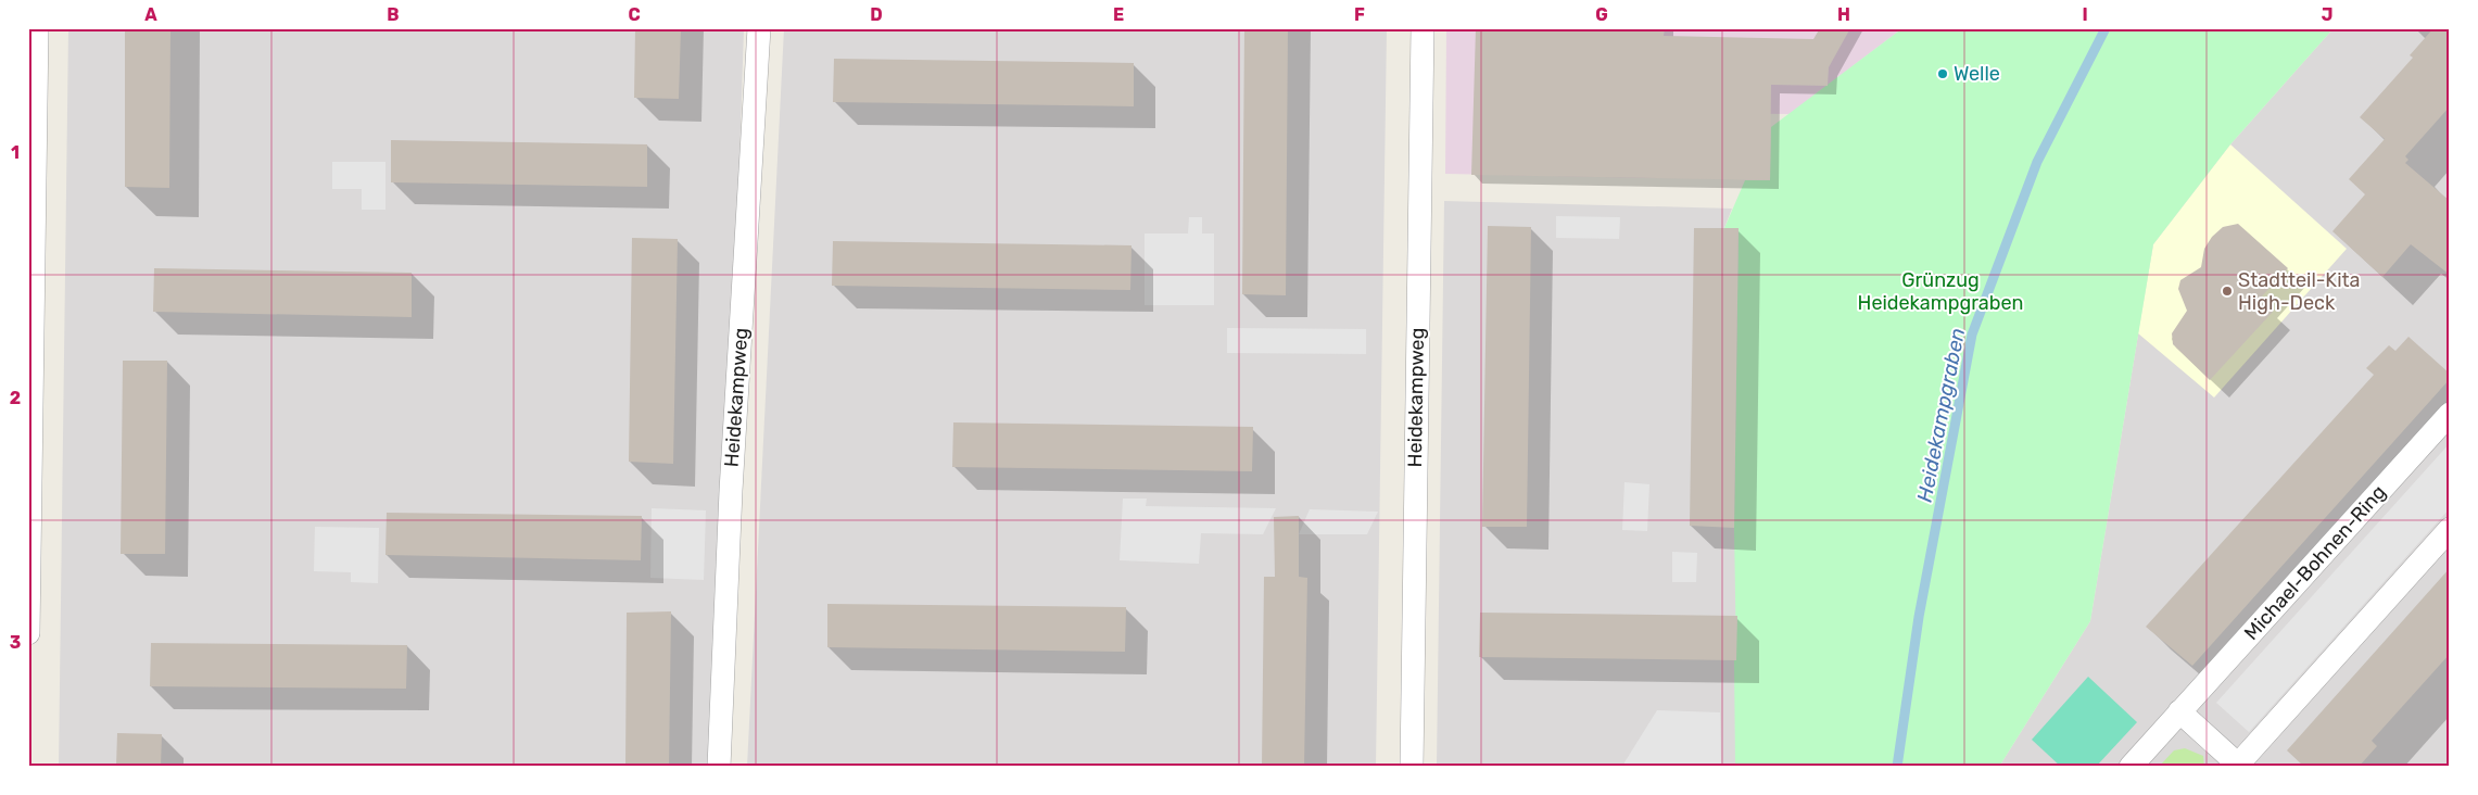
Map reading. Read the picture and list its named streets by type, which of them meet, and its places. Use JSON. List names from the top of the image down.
{
  "streets": {
    "street": ["Heidekampweg", "Michael-Bohnen-Ring"]
  },
  "water": ["Heidekampgraben"],
  "parks": ["Grünzug Heidekampgraben"],
  "places": ["Welle", "Stadtteil-Kita High-Deck"],
  "grid": {
    "columns": [
      "A",
      "B",
      "C",
      "D",
      "E",
      "F",
      "G",
      "H",
      "I",
      "J"
    ],
    "rows": ["1", "2", "3"]
  }
}
